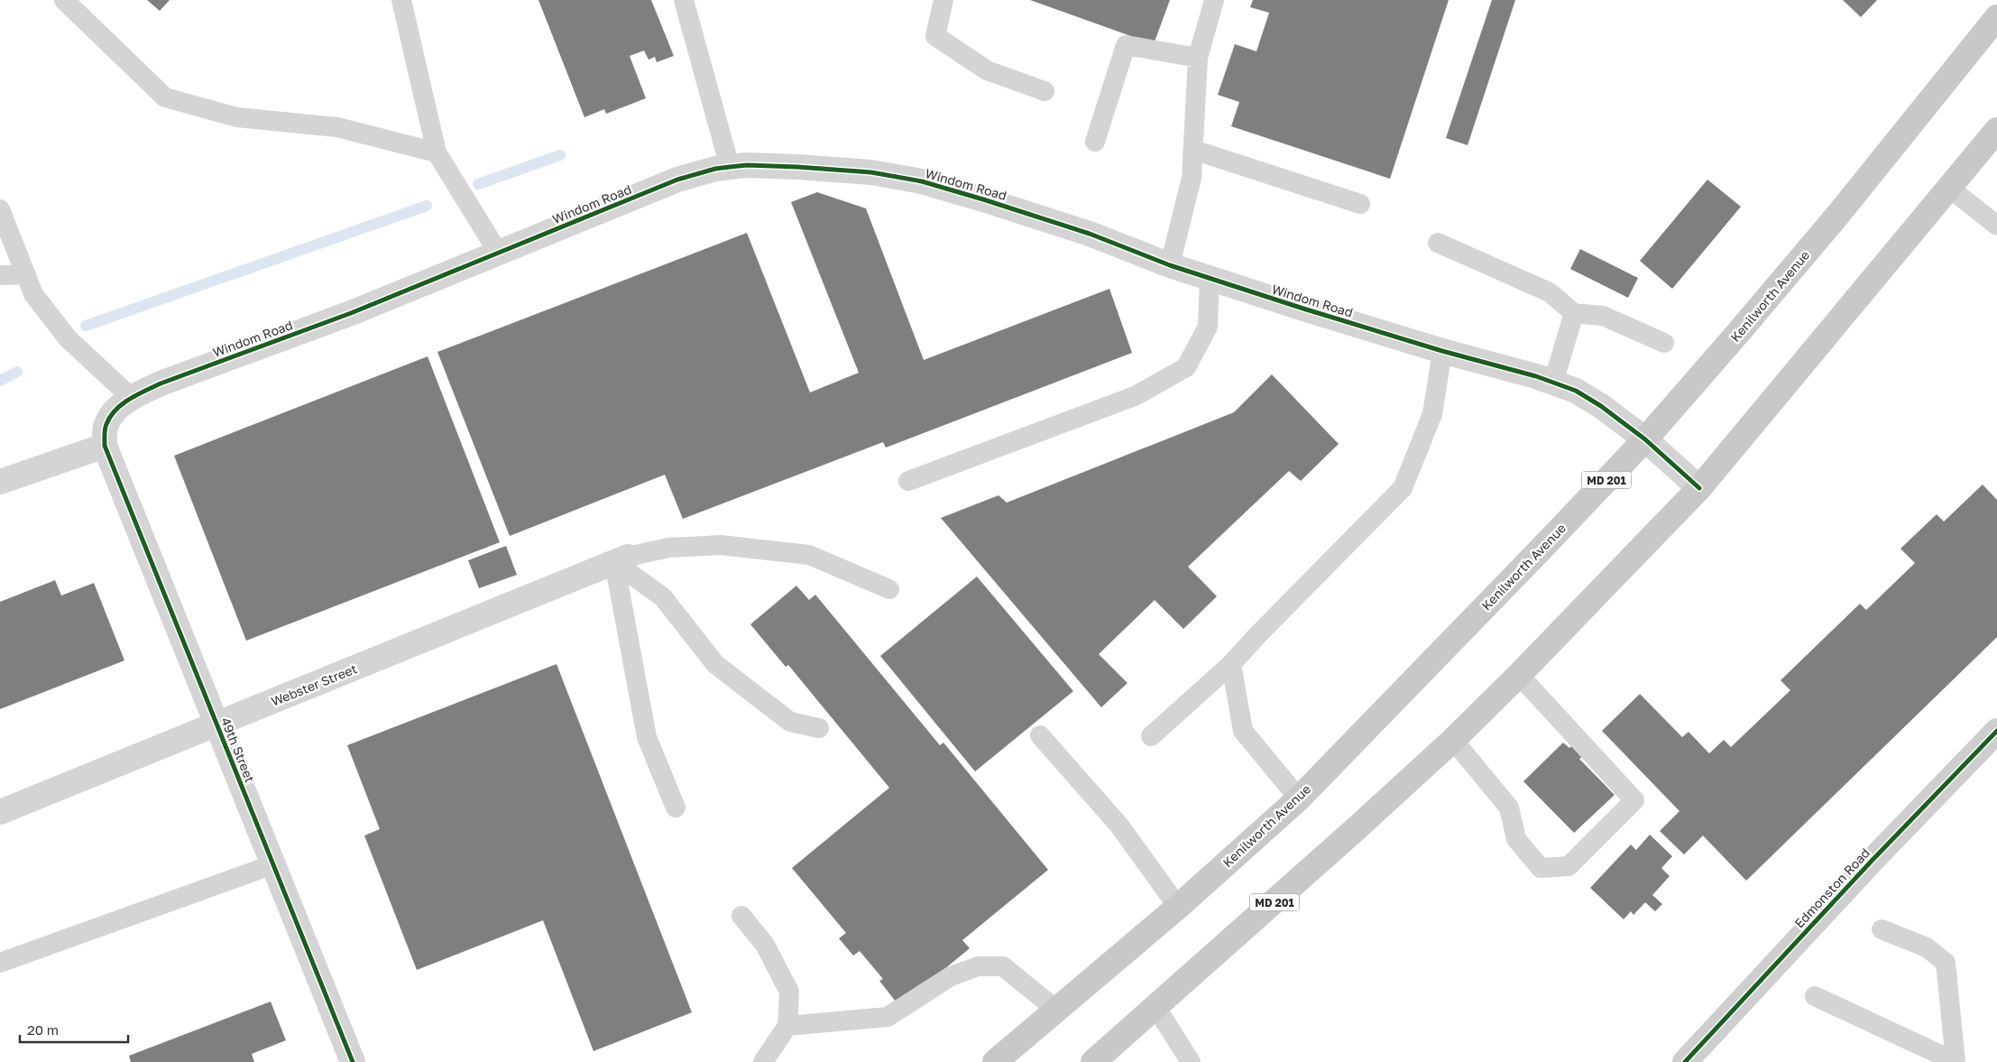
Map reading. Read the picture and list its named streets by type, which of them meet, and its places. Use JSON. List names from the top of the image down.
{
  "streets": {
    "main road": ["Kenilworth Avenue", "MD 201"],
    "street": [
      "Windom Road",
      "Webster Street",
      "49th Street",
      "Edmonston Road"
    ]
  },
  "crossings": [
    ["Windom Road", "Kenilworth Avenue"],
    ["Windom Road", "MD 201"],
    ["Windom Road", "49th Street"],
    ["Webster Street", "49th Street"]
  ],
  "scale_bar": "20 m"
}
